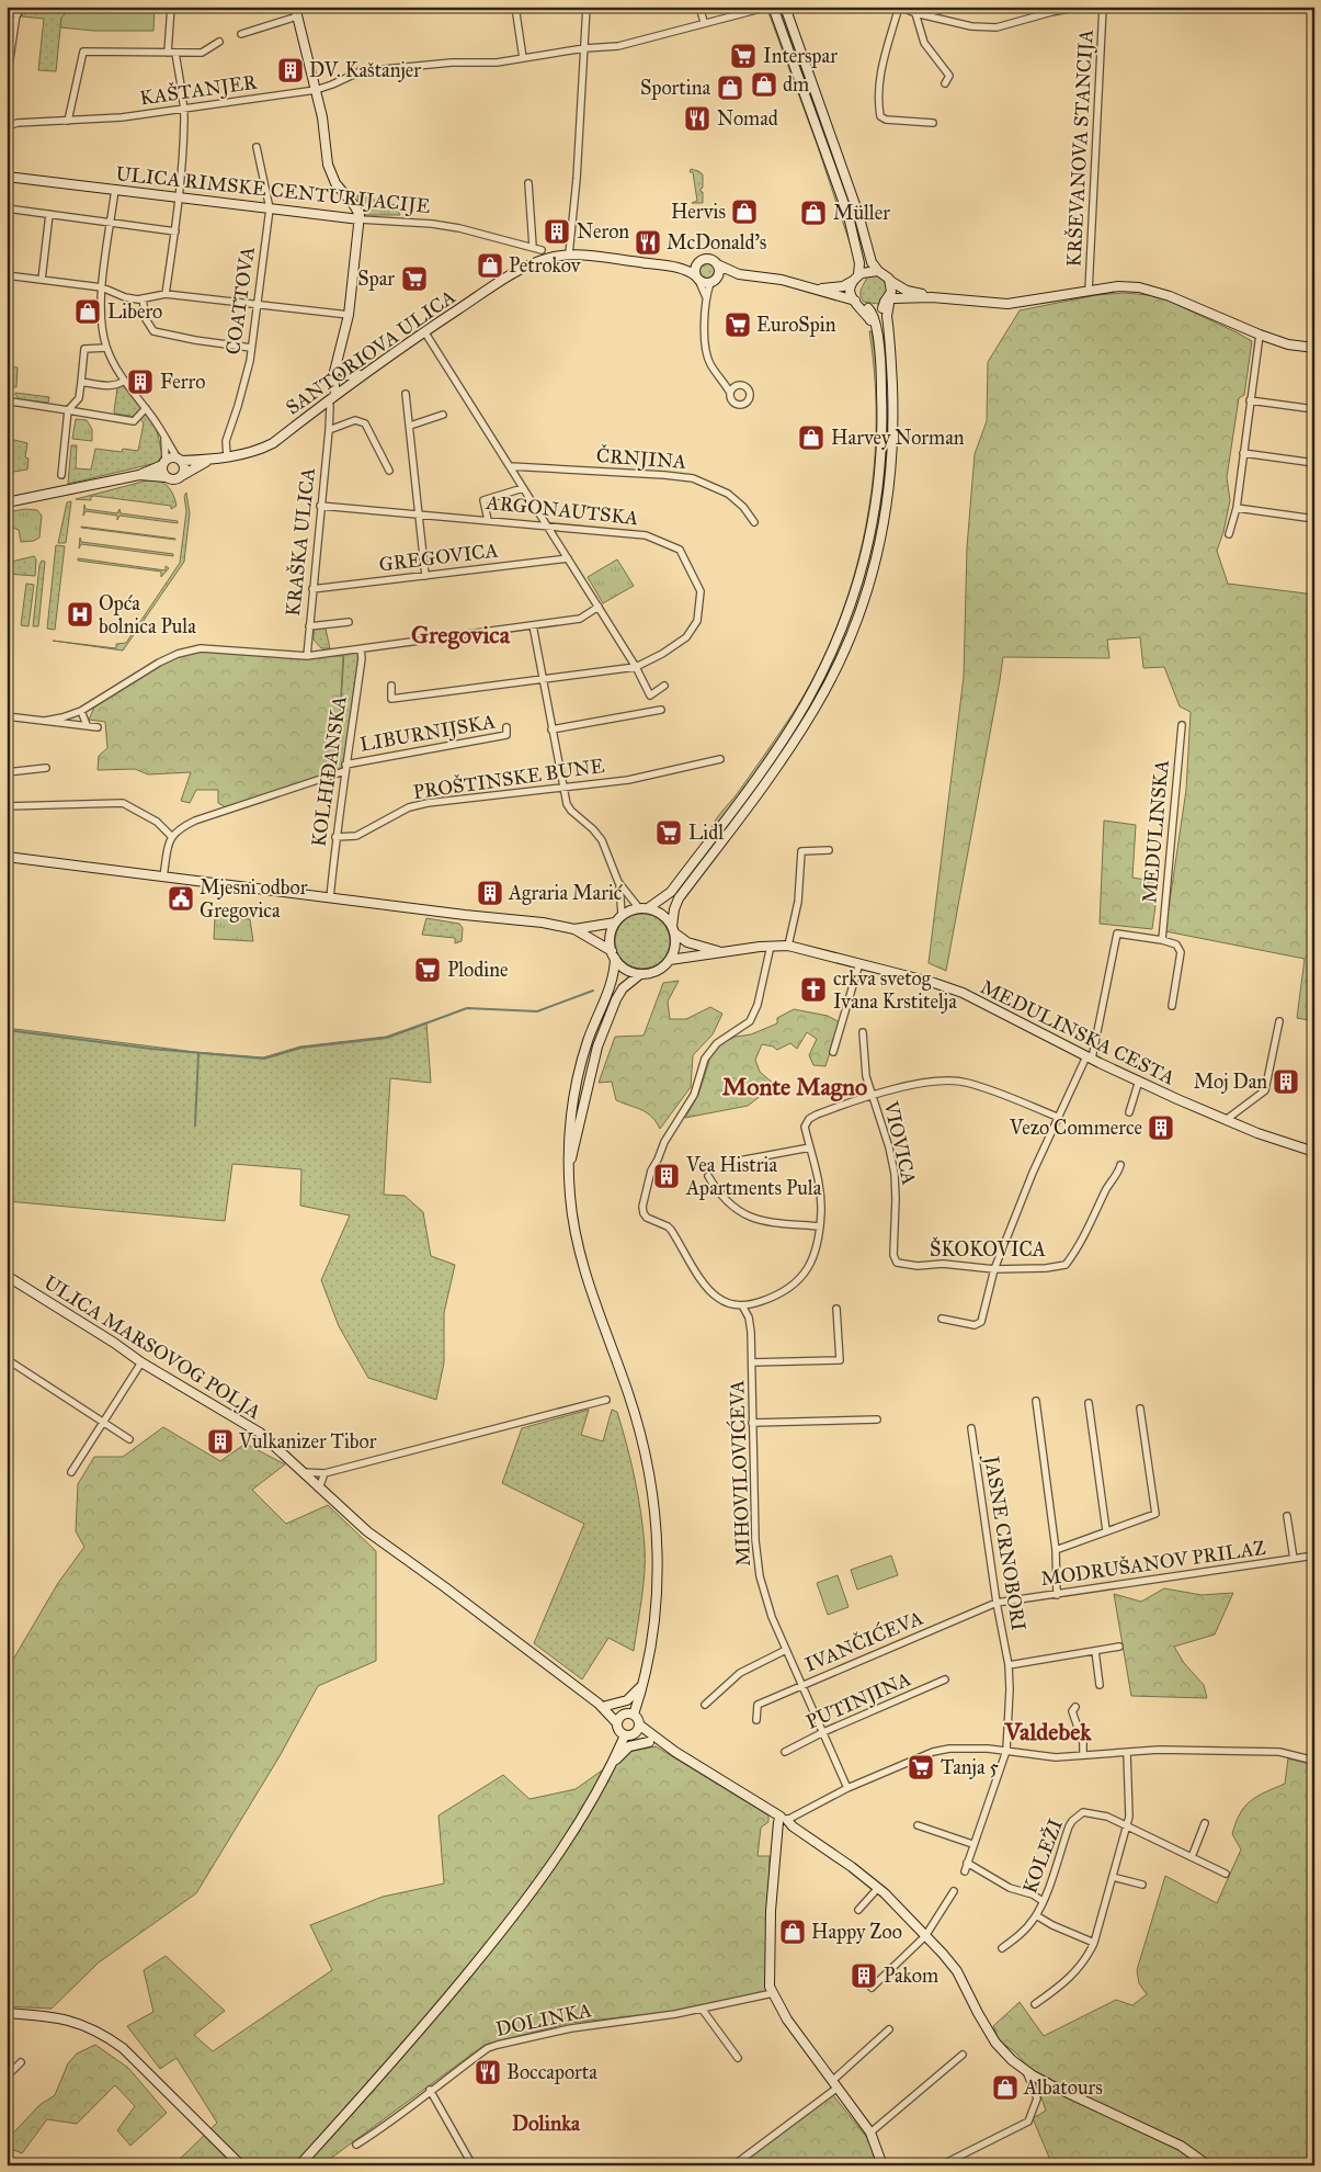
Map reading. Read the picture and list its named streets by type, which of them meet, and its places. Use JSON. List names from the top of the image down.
{
  "streets": {
    "main road": [
      "ULICA RIMSKE CENTURIJACIJE",
      "SANTORIOVA ULICA",
      "MEDULINSKA CESTA",
      "ULICA MARSOVOG POLJA"
    ],
    "street": [
      "KAŠTANJER",
      "KRŠEVANOVA STANCIJA",
      "COATTOVA",
      "ČRNJINA",
      "ARGONAUTSKA",
      "KRAŠKA ULICA",
      "GREGOVICA",
      "LIBURNIJSKA",
      "KOLHIĐANSKA",
      "PROŠTINSKE BUNE",
      "MEDULINSKA",
      "VIOVICA",
      "ŠKOKOVICA",
      "MIHOVILOVIĆEVA",
      "JASNE CRNOBORI",
      "MODRUŠANOV PRILAZ",
      "IVANČIĆEVA",
      "PUTINJINA",
      "KOLEŽI",
      "DOLINKA"
    ]
  },
  "crossings": [
    ["ULICA RIMSKE CENTURIJACIJE", "COATTOVA"],
    ["COATTOVA", "SANTORIOVA ULICA"],
    ["SANTORIOVA ULICA", "KRAŠKA ULICA"],
    ["ARGONAUTSKA", "KRAŠKA ULICA"],
    ["KRAŠKA ULICA", "GREGOVICA"],
    ["LIBURNIJSKA", "KOLHIĐANSKA"],
    ["KOLHIĐANSKA", "PROŠTINSKE BUNE"],
    ["VIOVICA", "ŠKOKOVICA"],
    ["MIHOVILOVIĆEVA", "IVANČIĆEVA"],
    ["MIHOVILOVIĆEVA", "PUTINJINA"],
    ["JASNE CRNOBORI", "MODRUŠANOV PRILAZ"],
    ["JASNE CRNOBORI", "IVANČIĆEVA"],
    ["MODRUŠANOV PRILAZ", "IVANČIĆEVA"]
  ],
  "districts": [
    "Gregovica",
    "Monte Magno",
    "Valdebek",
    "Dolinka"
  ],
  "places": {
    "supermarket": [
      "Interspar",
      "Spar",
      "EuroSpin",
      "Lidl",
      "Plodine",
      "Tanja 5"
    ],
    "building": [
      "DV. Kaštanjer",
      "Neron",
      "Ferro",
      "Agraria Marić",
      "Moj Dan",
      "Vezo Commerce",
      "Vea Histria Apartments Pula",
      "Vulkanizer Tibor",
      "Pakom"
    ],
    "shop": [
      "dm",
      "Sportina",
      "Hervis",
      "Müller",
      "Petrokov",
      "Libero",
      "Harvey Norman",
      "Happy Zoo",
      "Albatours"
    ],
    "restaurant": ["Nomad", "McDonald's", "Boccaporta"],
    "hospital": ["Opća bolnica Pula"],
    "public building": ["Mjesni odbor Gregovica"],
    "church": ["crkva svetog Ivana Krstitelja"]
  }
}
